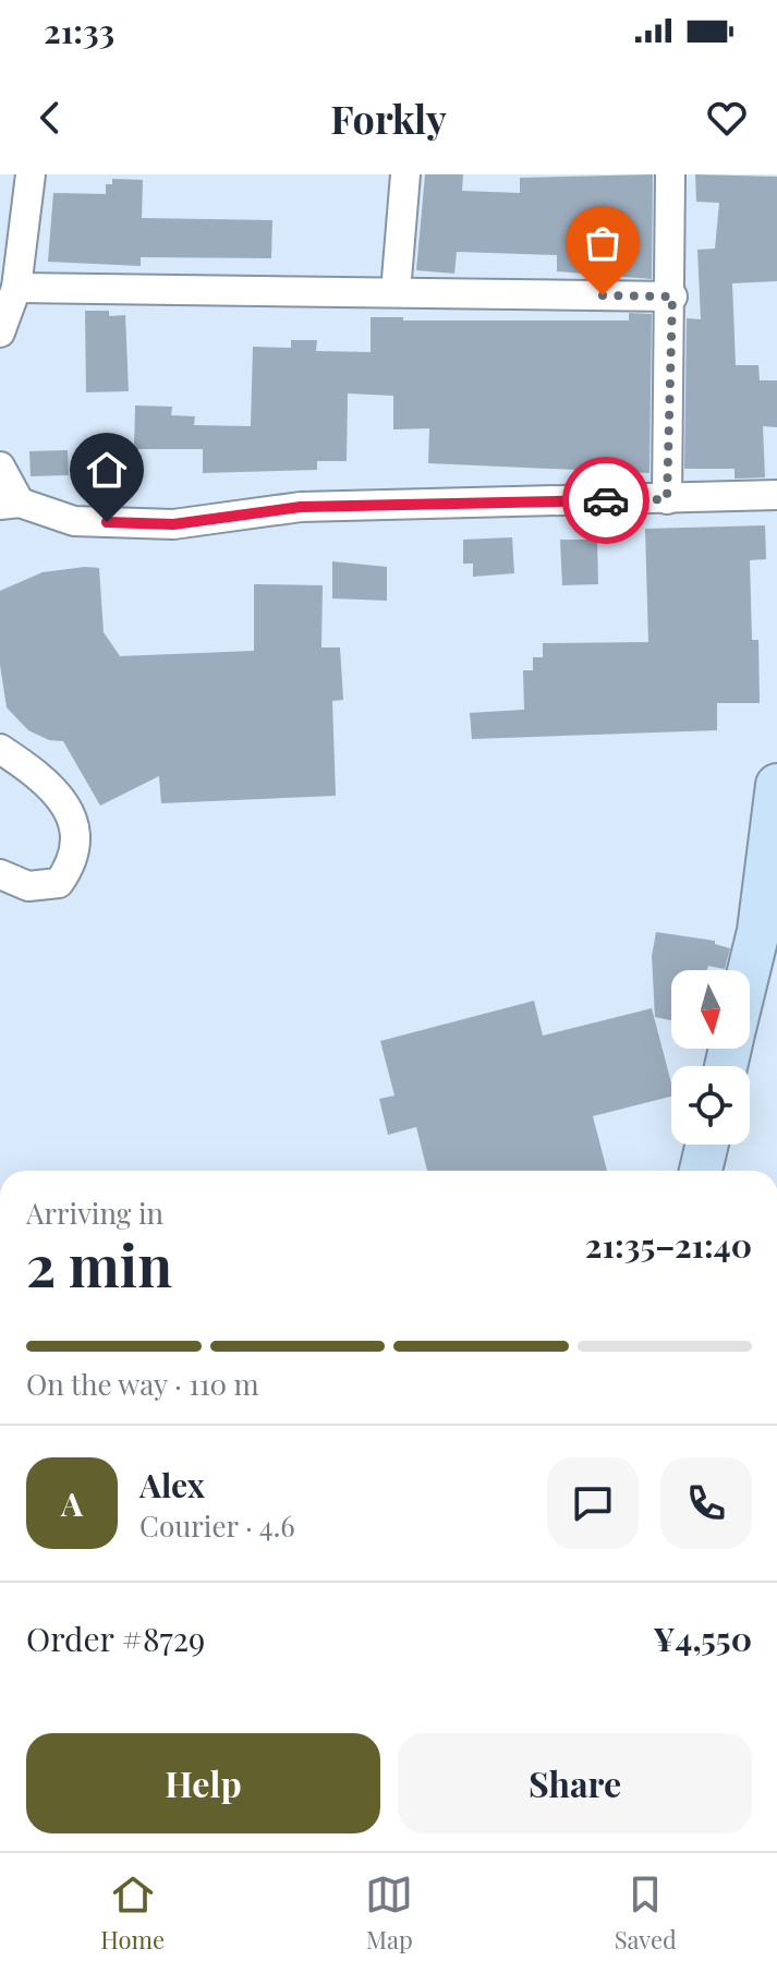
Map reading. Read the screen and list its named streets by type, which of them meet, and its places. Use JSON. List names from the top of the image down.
{
  "north": "bottom",
  "page": {
    "status": "21:33",
    "header": "Forkly",
    "heading": ["2 min", "Arriving in", "21:35–21:40"],
    "panel": [
      "Alex",
      "Courier · 4.6",
      "Order #8729",
      "¥4,550"
    ],
    "bar": "On the way · 110 m",
    "round": "A",
    "buttons": ["Help", "Share"],
    "tabs": ["Home", "Map", "Saved"]
  }
}
